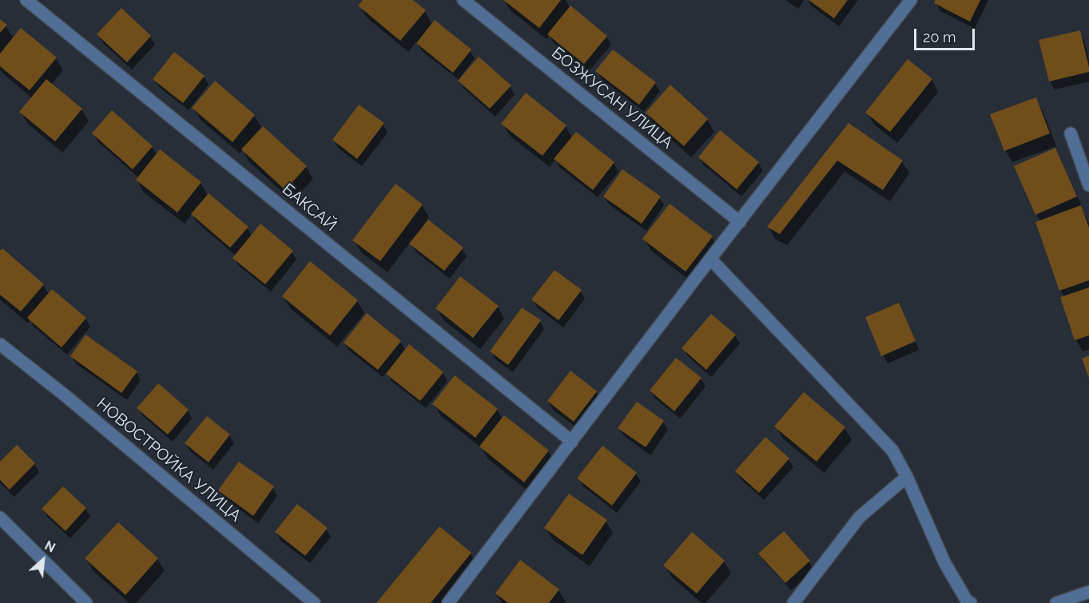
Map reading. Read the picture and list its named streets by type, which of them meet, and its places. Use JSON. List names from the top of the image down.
{
  "streets": {
    "street": ["БОЗЖУСАН УЛИЦА", "БАКСАЙ", "НОВОСТРОЙКА УЛИЦА"]
  },
  "scale_bar": "20 m",
  "north": "top right"
}
